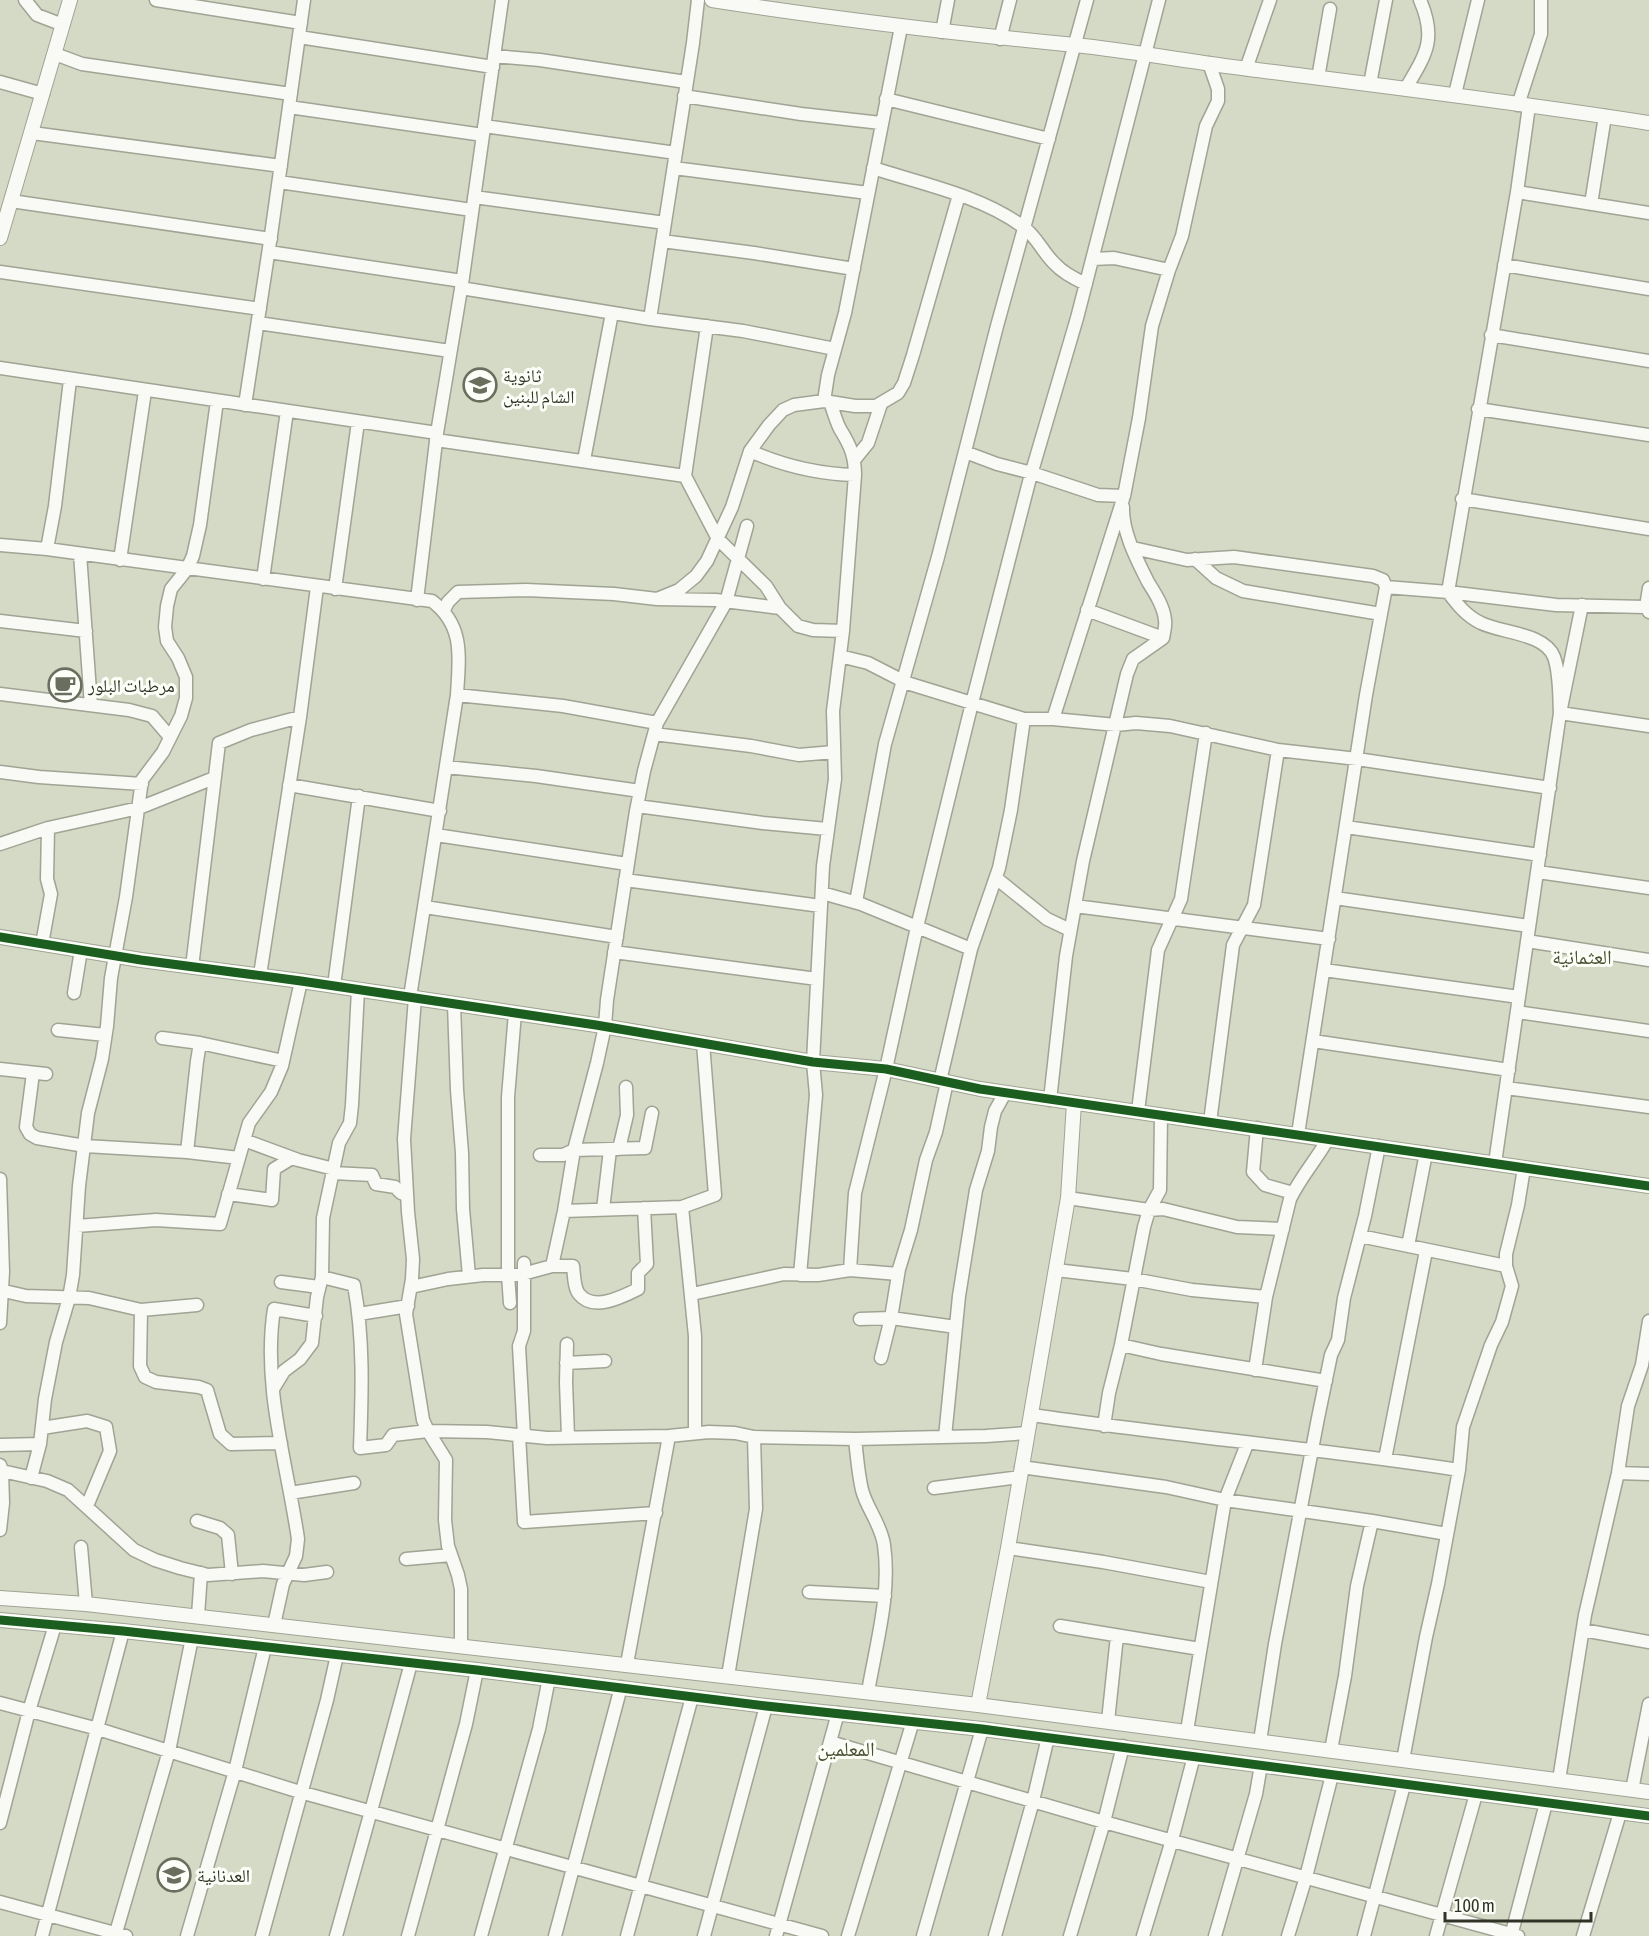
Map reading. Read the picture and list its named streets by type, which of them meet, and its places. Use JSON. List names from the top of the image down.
{
  "districts": ["العثمانية", "المعلمين"],
  "places": {
    "school or university": ["ثانوية الشام للبنين", "العدنانية"],
    "cafe": ["مرطبات البلور"]
  },
  "scale_bar": "100 m"
}
